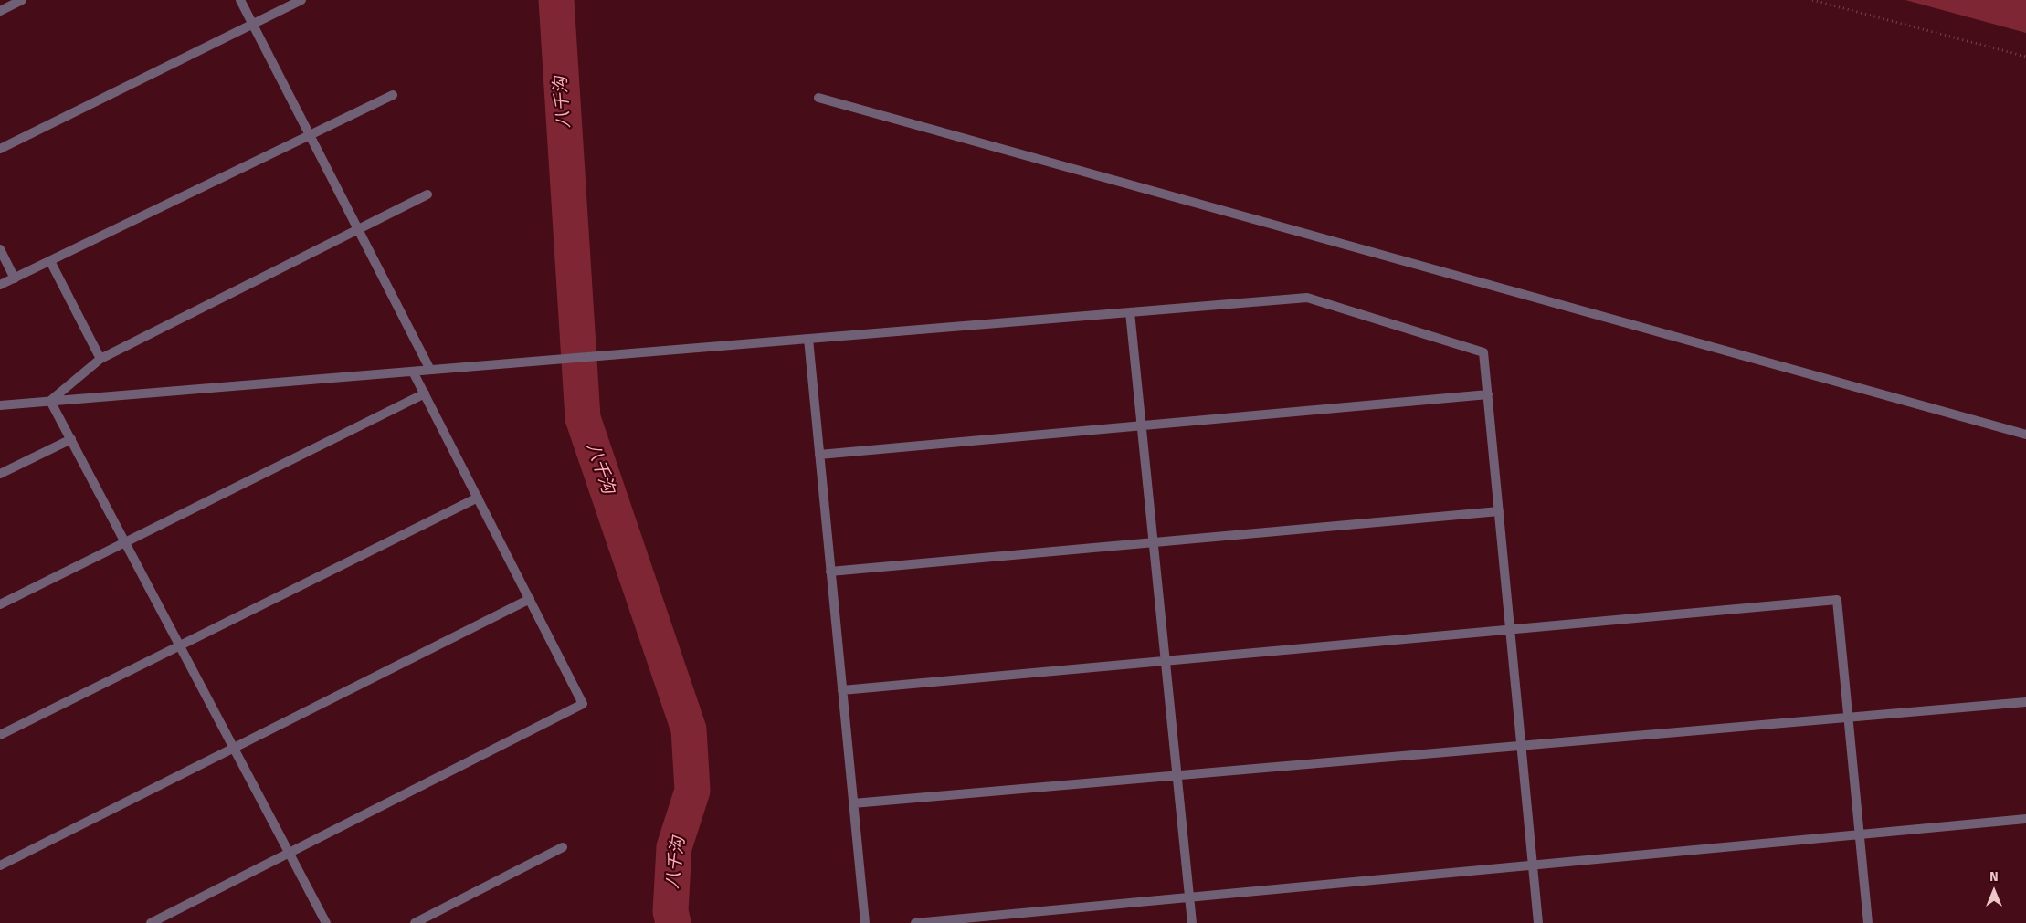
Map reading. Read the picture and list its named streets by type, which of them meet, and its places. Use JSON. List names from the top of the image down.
{
  "water": ["八千沟"],
  "north": "top"
}
